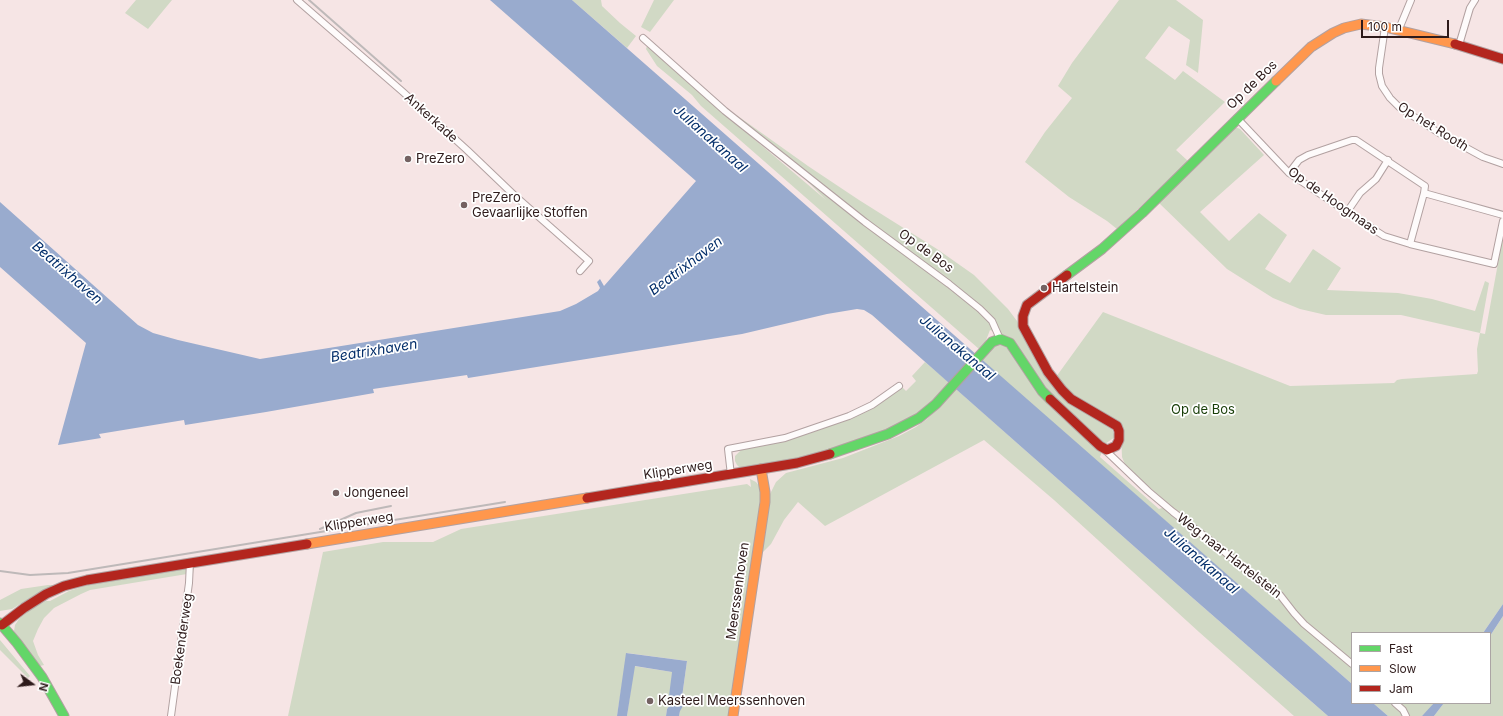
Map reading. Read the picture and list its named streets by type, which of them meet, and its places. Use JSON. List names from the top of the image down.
{
  "streets": {
    "street": [
      "Op de Bos",
      "Ankerkade",
      "Op het Rooth",
      "Op de Hoogmaas",
      "Klipperweg",
      "Weg naar Hartelstein",
      "Meerssenhoven",
      "Boekenderweg"
    ]
  },
  "crossings": [
    ["Op de Bos", "Op het Rooth"],
    ["Op de Bos", "Op de Hoogmaas"],
    ["Op de Bos", "Klipperweg"],
    ["Op de Bos", "Weg naar Hartelstein"],
    ["Klipperweg", "Meerssenhoven"],
    ["Klipperweg", "Boekenderweg"]
  ],
  "water": ["Julianakanaal", "Beatrixhaven"],
  "parks": ["Op de Bos"],
  "places": [
    "PreZero",
    "PreZero Gevaarlijke Stoffen",
    "Hartelstein",
    "Jongeneel",
    "Kasteel Meerssenhoven"
  ],
  "legend": ["Fast", "Slow", "Jam"],
  "scale_bar": "100 m",
  "north": "right"
}
